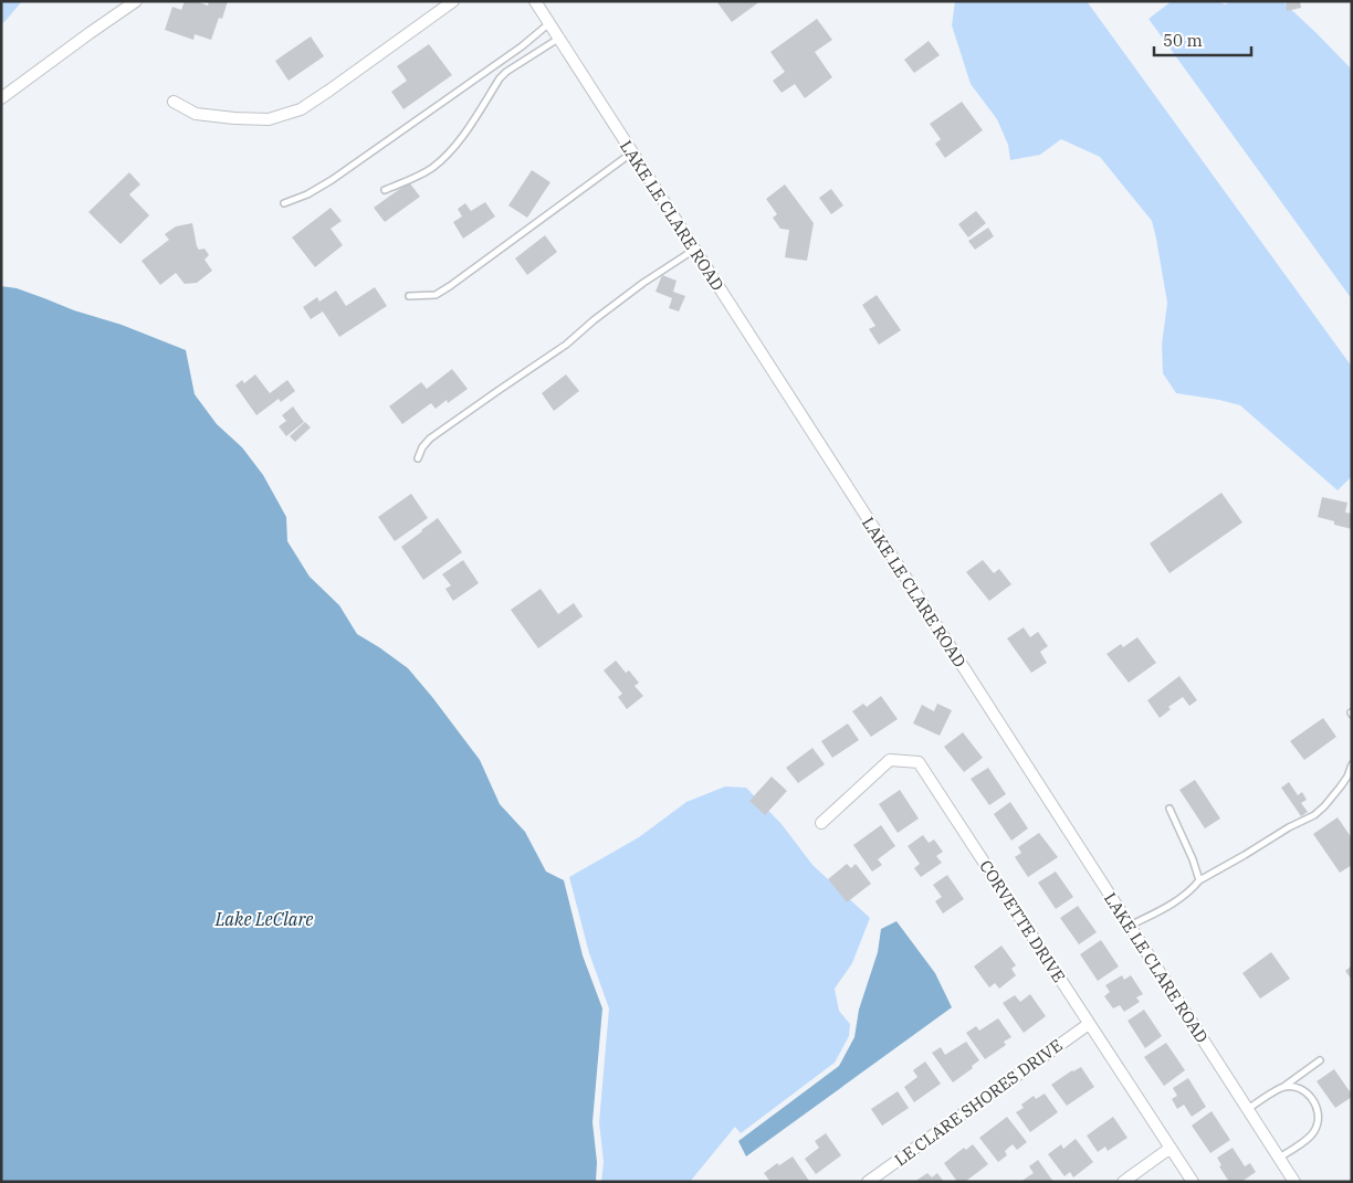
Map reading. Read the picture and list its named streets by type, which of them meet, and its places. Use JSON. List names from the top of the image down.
{
  "streets": {
    "street": ["LAKE LE CLARE ROAD", "CORVETTE DRIVE", "LE CLARE SHORES DRIVE"]
  },
  "crossings": [
    ["CORVETTE DRIVE", "LE CLARE SHORES DRIVE"]
  ],
  "water": ["Lake LeClare"],
  "scale_bar": "50 m"
}
